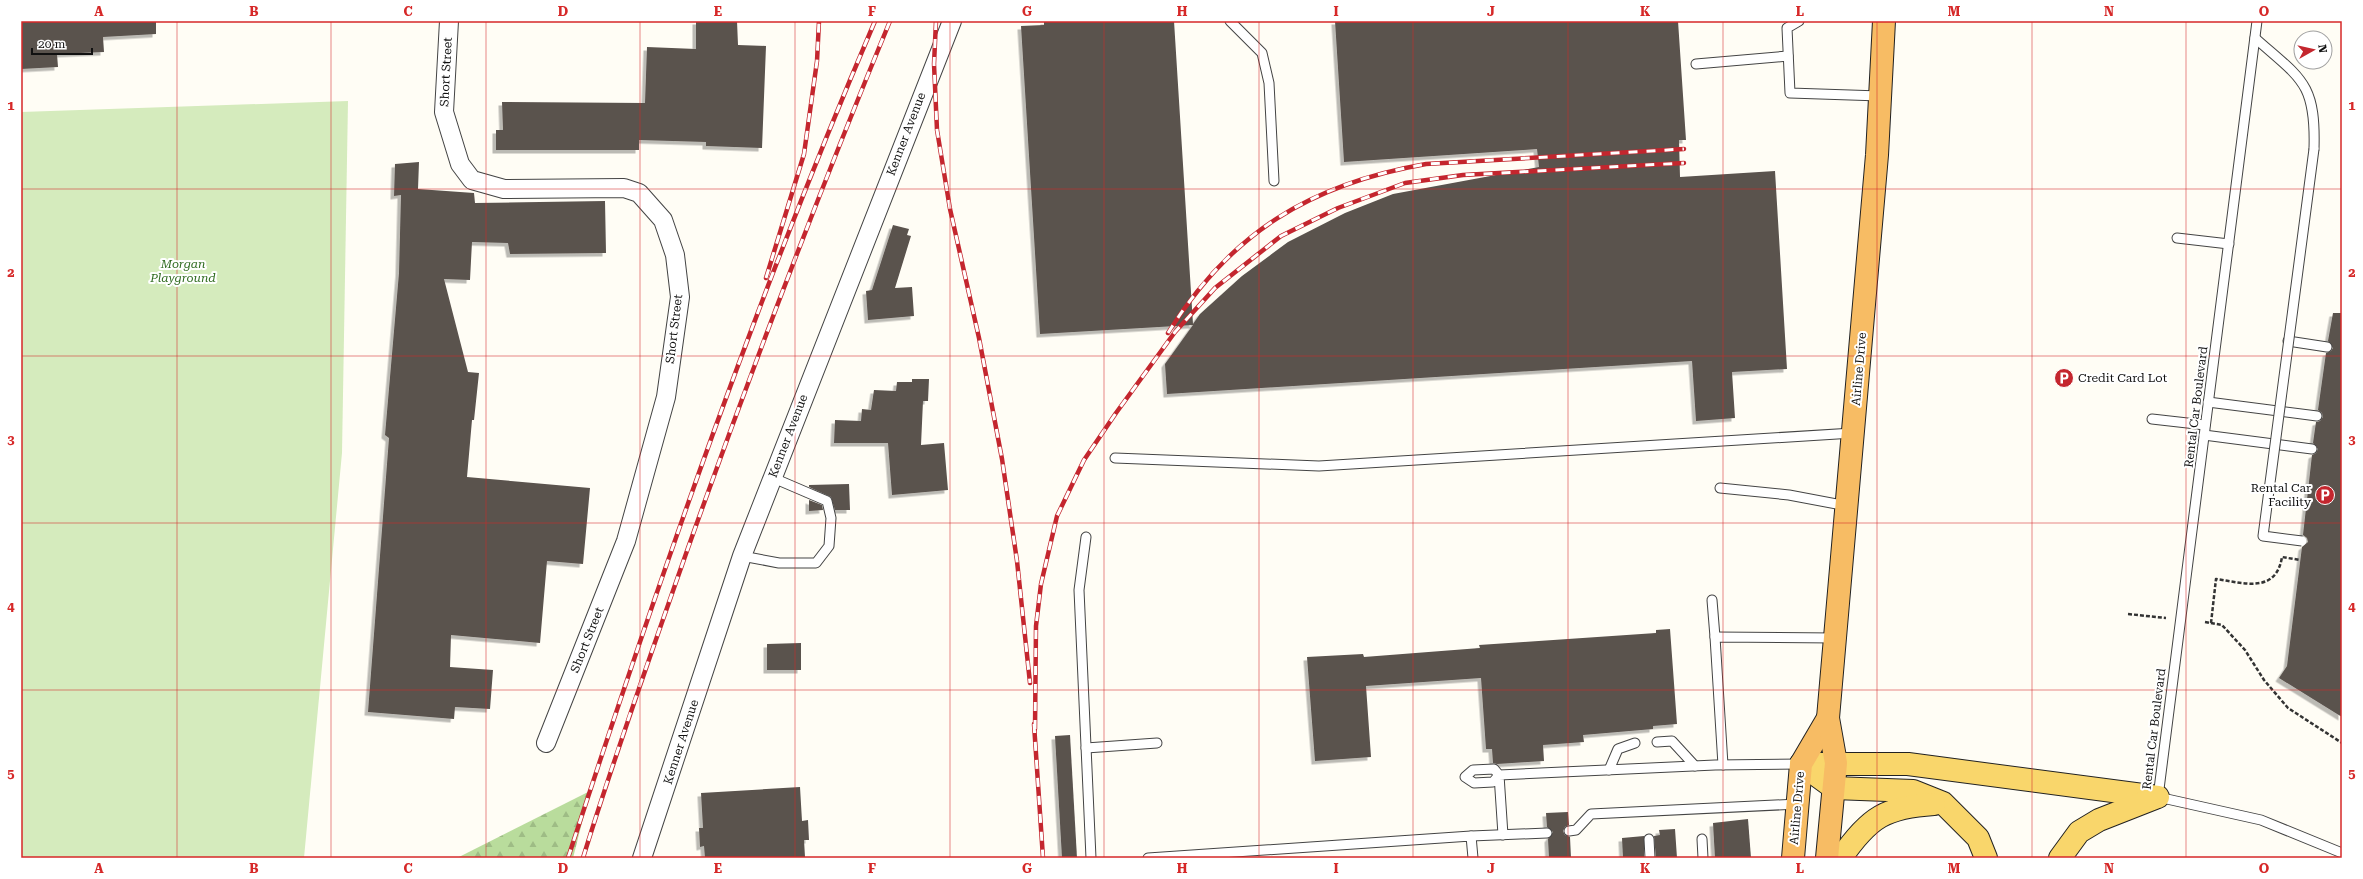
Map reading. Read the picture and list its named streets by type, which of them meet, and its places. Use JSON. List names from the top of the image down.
{
  "streets": {
    "highway": ["Airline Drive"],
    "street": ["Short Street", "Kenner Avenue"],
    "lane": ["Rental Car Boulevard"]
  },
  "parks": ["Morgan Playground"],
  "places": {
    "parking": ["Credit Card Lot", "Rental Car Facility"]
  },
  "scale_bar": "20 m",
  "north": "right",
  "grid": {
    "columns": [
      "A",
      "B",
      "C",
      "D",
      "E",
      "F",
      "G",
      "H",
      "I",
      "J",
      "K",
      "L",
      "M",
      "N",
      "O"
    ],
    "rows": [
      "1",
      "2",
      "3",
      "4",
      "5"
    ]
  }
}
